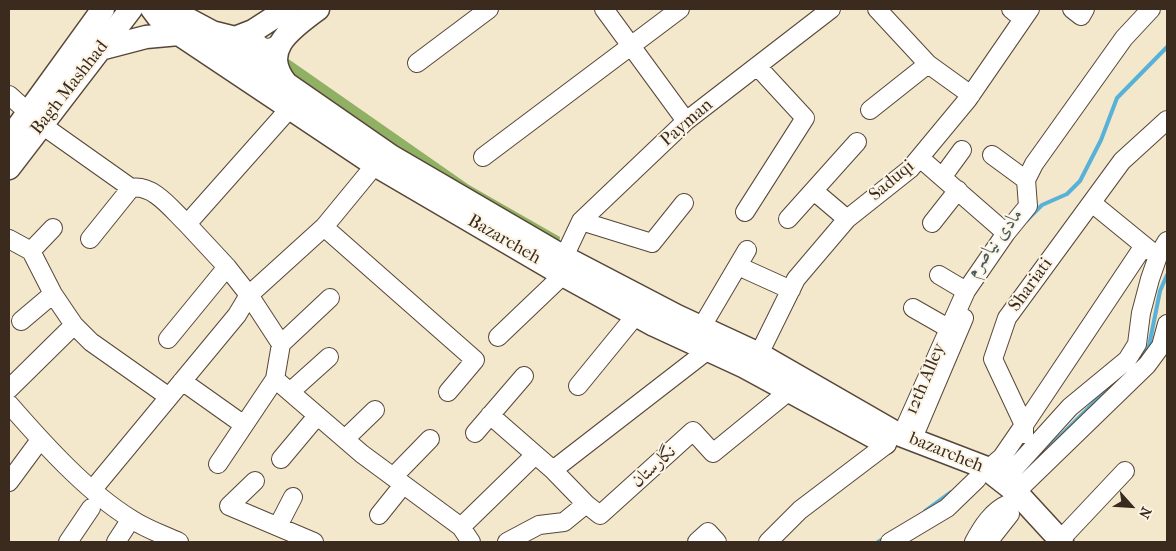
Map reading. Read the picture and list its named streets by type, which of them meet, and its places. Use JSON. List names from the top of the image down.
{
  "streets": {
    "main road": ["Bagh Mashhad", "Bazarcheh", "bazarcheh"],
    "street": [
      "Payman",
      "Saduqi",
      "Shariati",
      "12th Alley",
      "نگارستان"
    ]
  },
  "crossings": [
    ["Payman", "Bazarcheh"],
    ["Saduqi", "Bazarcheh"],
    ["Bazarcheh", "12th Alley"],
    ["Bazarcheh", "bazarcheh"],
    ["Bazarcheh", "نگارستان"],
    ["12th Alley", "bazarcheh"]
  ],
  "water": ["مادی نیاصرم"],
  "north": "bottom right"
}
